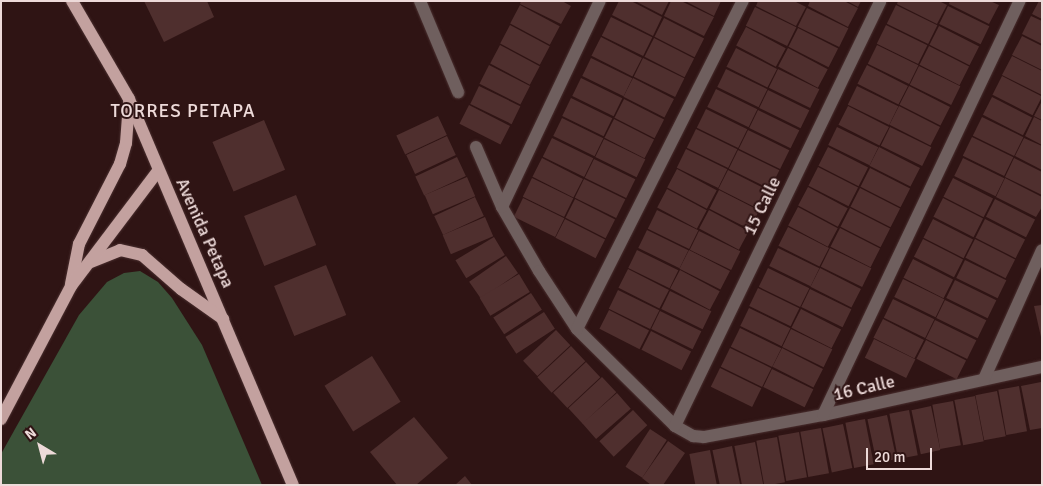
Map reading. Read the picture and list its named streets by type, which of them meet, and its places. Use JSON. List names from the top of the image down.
{
  "streets": {
    "main road": ["Avenida Petapa"],
    "street": ["15 Calle", "16 Calle"]
  },
  "crossings": [
    ["15 Calle", "16 Calle"]
  ],
  "districts": ["TORRES PETAPA"],
  "scale_bar": "20 m",
  "north": "top left"
}
